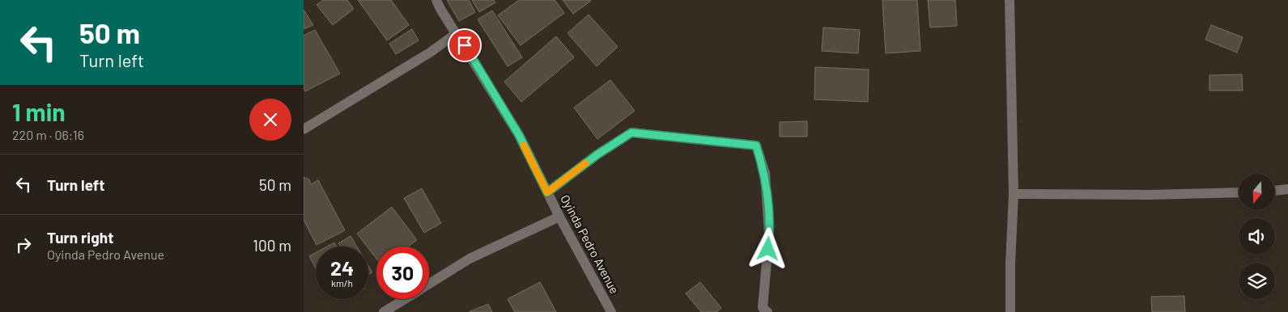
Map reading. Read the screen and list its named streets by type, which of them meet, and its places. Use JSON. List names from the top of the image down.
{
  "streets": {
    "street": ["Oyinda Pedro Avenue"]
  },
  "north": "bottom",
  "page": {
    "turn": ["50 m", "Turn left"],
    "heading": ["1 min", "220 m · 06:16"],
    "list": [
      {
        "name": "Turn left",
        "value": "50 m"
      },
      {
        "name": "Turn right",
        "note": "Oyinda Pedro Avenue",
        "value": "100 m"
      }
    ],
    "speed": "24 km/h",
    "limit": "30"
  }
}
